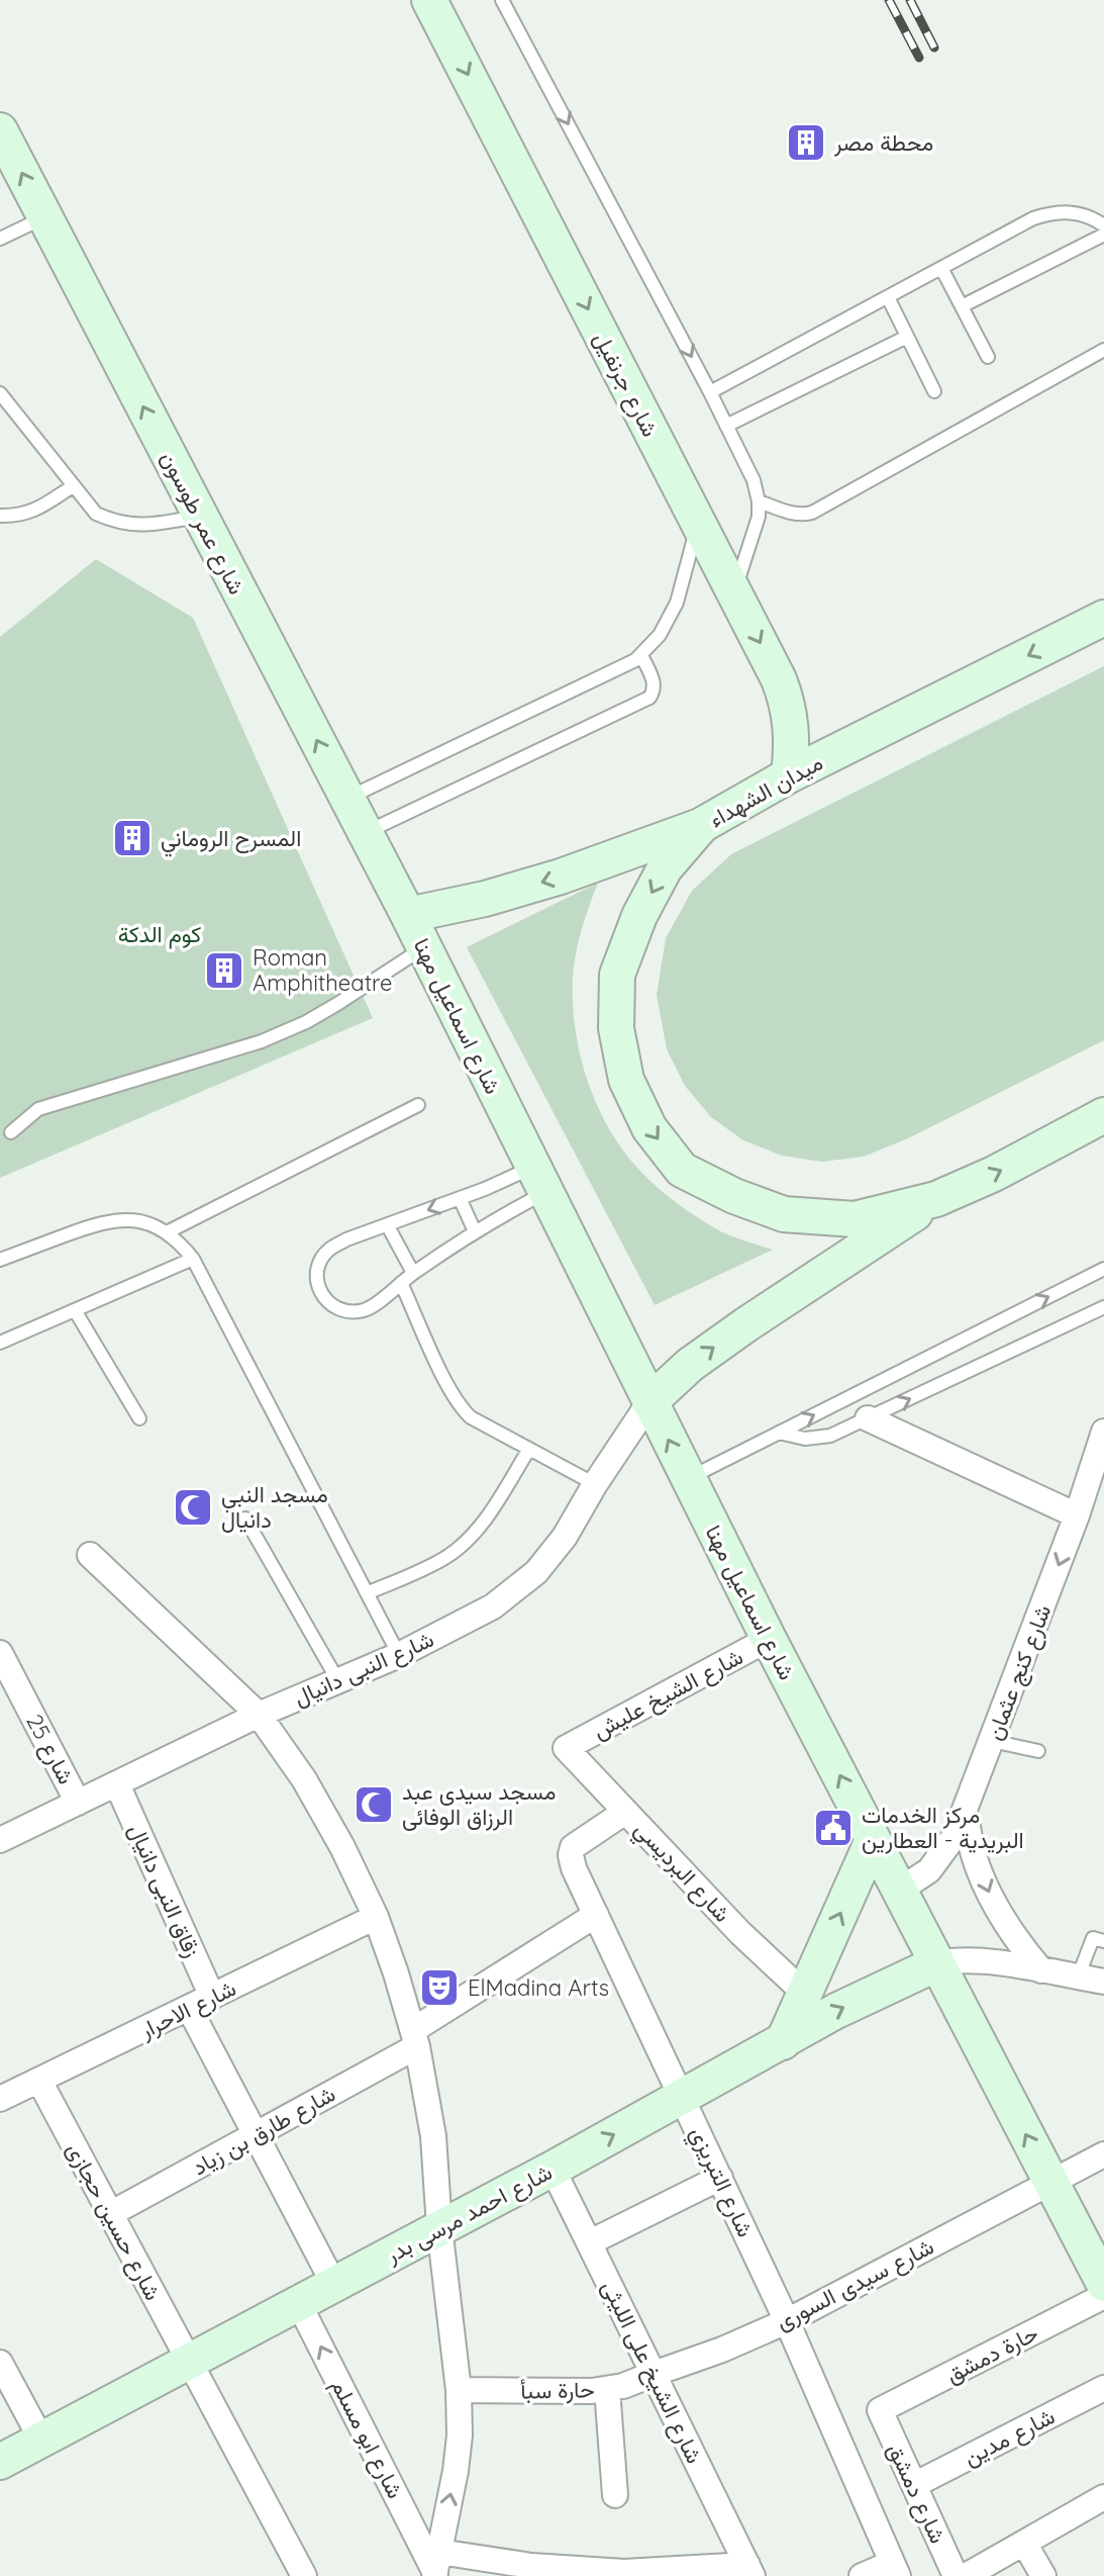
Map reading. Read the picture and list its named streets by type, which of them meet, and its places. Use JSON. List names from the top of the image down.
{
  "streets": {
    "main road": [
      "شارع جرنفيل",
      "شارع عمر طوسون",
      "ميدان الشهداء",
      "شارع اسماعيل مهنا",
      "شارع احمد مرسى بدر"
    ],
    "street": [
      "شارع النبى دانيال",
      "شارع كنج عثمان",
      "شارع الشيخ عليش",
      "شارع 25",
      "شارع البرديسي",
      "زقاق النبى دانيال",
      "شارع الاحرار",
      "شارع طارق بن زياد",
      "شارع التبريزي",
      "شارع حسين حجازى",
      "شارع سيدى السورى",
      "حارة دمشق",
      "شارع الشيخ على الليثى",
      "حارة سبأ",
      "شارع مدين",
      "شارع ابو مسلم",
      "شارع دمشق"
    ]
  },
  "crossings": [
    ["شارع جرنفيل", "ميدان الشهداء"],
    ["شارع عمر طوسون", "شارع اسماعيل مهنا"],
    ["شارع اسماعيل مهنا", "شارع النبى دانيال"],
    ["شارع اسماعيل مهنا", "شارع كنج عثمان"],
    ["شارع اسماعيل مهنا", "شارع الشيخ عليش"],
    ["شارع اسماعيل مهنا", "شارع احمد مرسى بدر"],
    ["شارع اسماعيل مهنا", "شارع سيدى السورى"],
    ["شارع اسماعيل مهنا", "حارة دمشق"],
    ["شارع النبى دانيال", "شارع 25"],
    ["شارع النبى دانيال", "زقاق النبى دانيال"],
    ["شارع الشيخ عليش", "شارع البرديسي"],
    ["شارع البرديسي", "شارع التبريزي"],
    ["زقاق النبى دانيال", "شارع الاحرار"],
    ["شارع الاحرار", "شارع حسين حجازى"],
    ["شارع طارق بن زياد", "شارع التبريزي"],
    ["شارع طارق بن زياد", "شارع حسين حجازى"],
    ["شارع التبريزي", "شارع احمد مرسى بدر"],
    ["شارع التبريزي", "شارع سيدى السورى"],
    ["شارع احمد مرسى بدر", "شارع حسين حجازى"],
    ["شارع احمد مرسى بدر", "شارع الشيخ على الليثى"],
    ["شارع احمد مرسى بدر", "شارع ابو مسلم"],
    ["شارع سيدى السورى", "شارع الشيخ على الليثى"],
    ["شارع سيدى السورى", "حارة سبأ"],
    ["حارة دمشق", "شارع دمشق"],
    ["شارع الشيخ على الليثى", "حارة سبأ"],
    ["شارع مدين", "شارع دمشق"]
  ],
  "one_way": [
    "شارع جرنفيل",
    "شارع عمر طوسون",
    "شارع اسماعيل مهنا",
    "شارع كنج عثمان"
  ],
  "parks": ["كوم الدكة"],
  "places": {
    "building": ["محطة مصر", "المسرح الروماني", "Roman Amphitheatre"],
    "mosque": ["مسجد النبي دانيال", "مسجد سيدى عبد الرزاق الوفائى"],
    "public building": ["مركز الخدمات البريدية - العطارين"],
    "theatre": ["ElMadina Arts"]
  }
}
